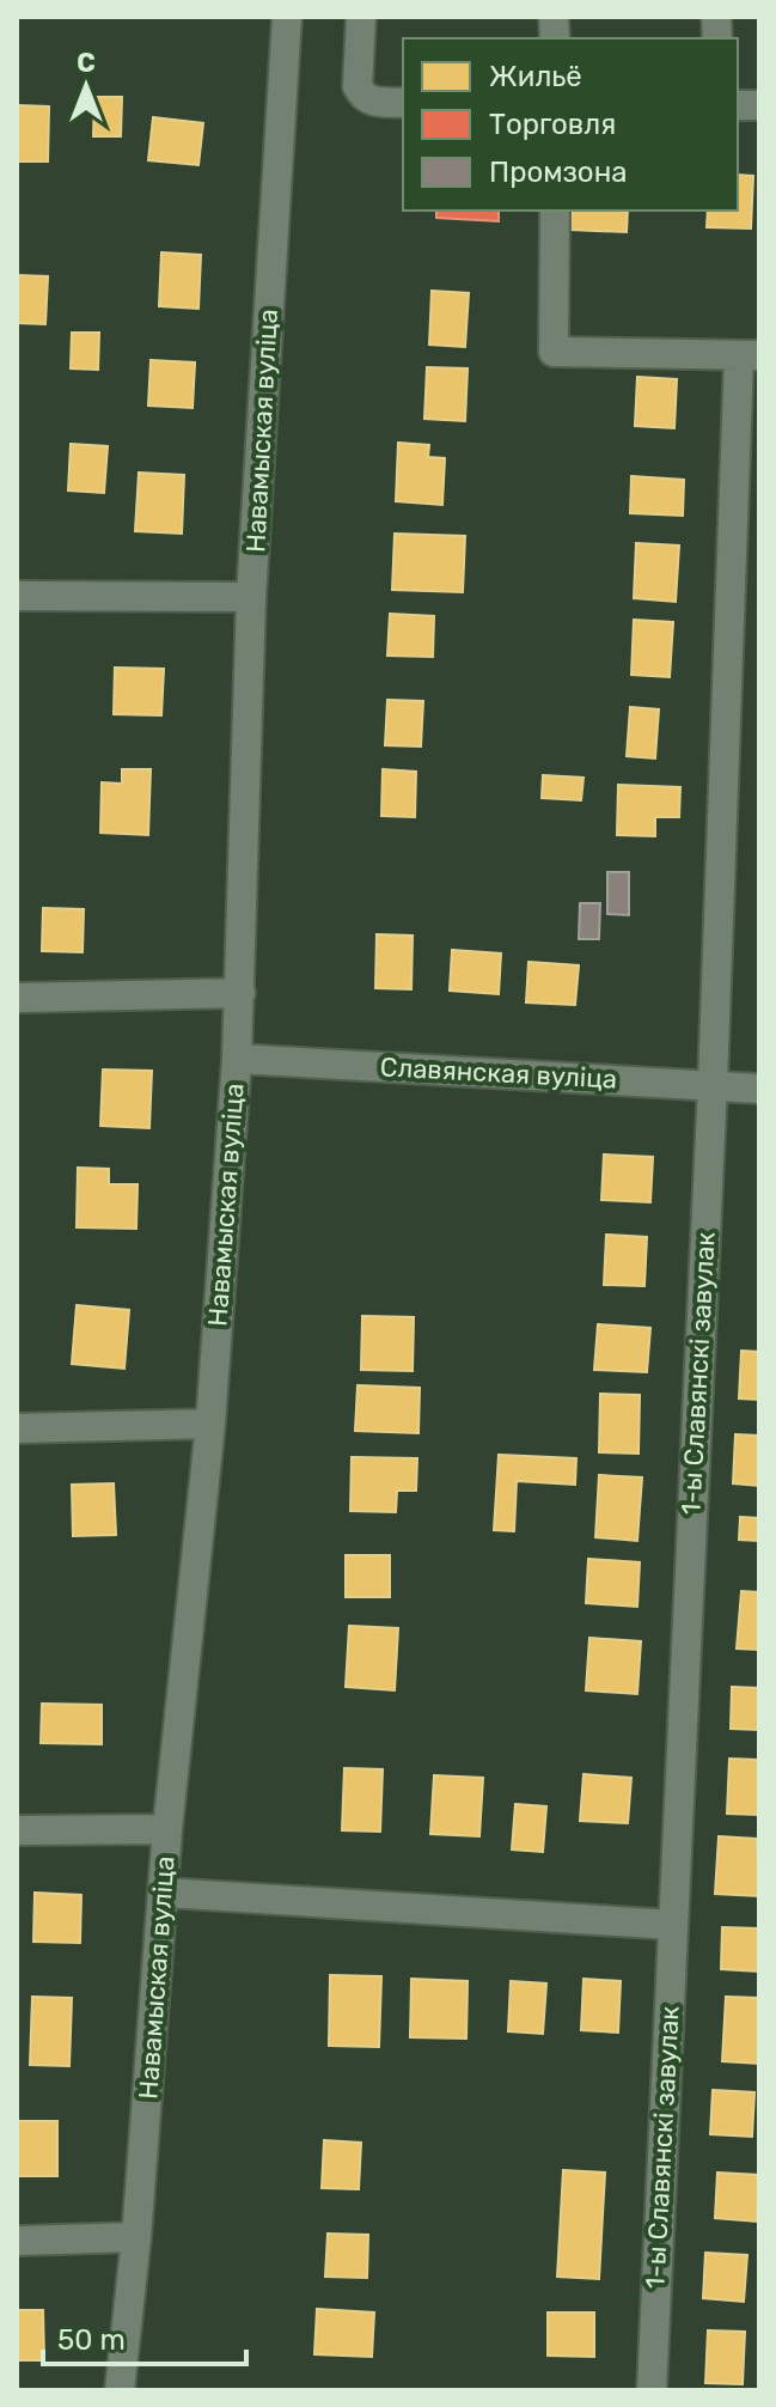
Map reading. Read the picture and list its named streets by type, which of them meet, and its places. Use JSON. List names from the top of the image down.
{
  "streets": {
    "street": ["Навамыская вуліца", "Славянская вуліца", "1-ы Славянскі завулак"]
  },
  "crossings": [
    ["Навамыская вуліца", "Славянская вуліца"],
    ["Славянская вуліца", "1-ы Славянскі завулак"]
  ],
  "legend": ["Жильё", "Торговля", "Промзона"],
  "scale_bar": "50 m",
  "north": "top"
}
